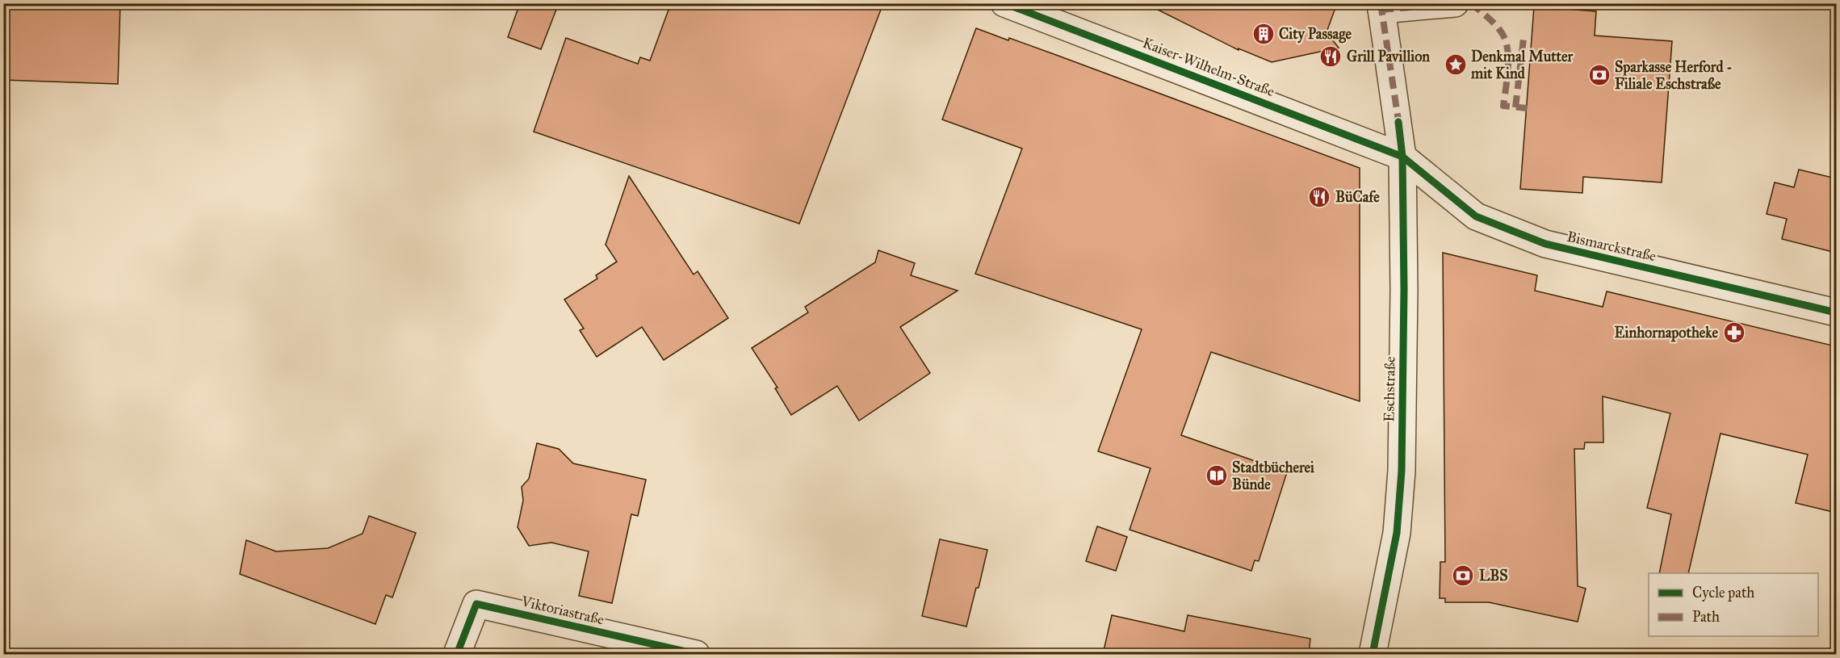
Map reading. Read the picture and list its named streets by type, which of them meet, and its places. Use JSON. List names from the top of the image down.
{
  "streets": {
    "street": [
      "Kaiser-Wilhelm-Straße",
      "Bismarckstraße",
      "Eschstraße",
      "Viktoriastraße"
    ]
  },
  "crossings": [
    ["Kaiser-Wilhelm-Straße", "Bismarckstraße"],
    ["Kaiser-Wilhelm-Straße", "Eschstraße"],
    ["Bismarckstraße", "Eschstraße"]
  ],
  "places": {
    "building": ["City Passage"],
    "restaurant": ["Grill Pavillion", "BüCafe"],
    "place": ["Denkmal Mutter mit Kind"],
    "bank": ["Sparkasse Herford - Filiale Eschstraße", "LBS"],
    "pharmacy": ["Einhornapotheke"],
    "library": ["Stadtbücherei Bünde"]
  },
  "legend": ["Cycle path", "Path"]
}
